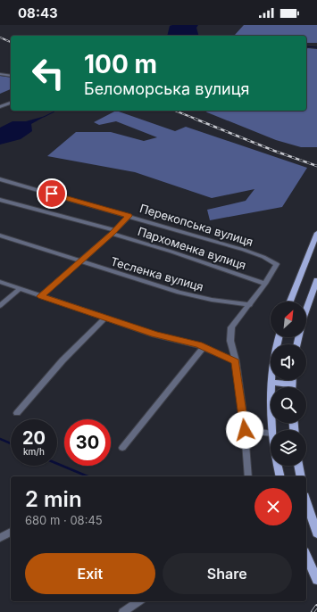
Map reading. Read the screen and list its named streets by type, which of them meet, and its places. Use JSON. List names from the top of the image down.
{
  "streets": {
    "street": ["Перекопська вулиця", "Пархоменка вулиця", "Тесленка вулиця"]
  },
  "crossings": [
    ["Перекопська вулиця", "Пархоменка вулиця"],
    ["Перекопська вулиця", "Тесленка вулиця"]
  ],
  "north": "top right",
  "page": {
    "status": "08:43",
    "turn": ["100 m", "Беломорська вулиця"],
    "speed": "20 km/h",
    "limit": "30",
    "heading": ["2 min", "680 m · 08:45"],
    "buttons": ["Exit", "Share"]
  }
}
